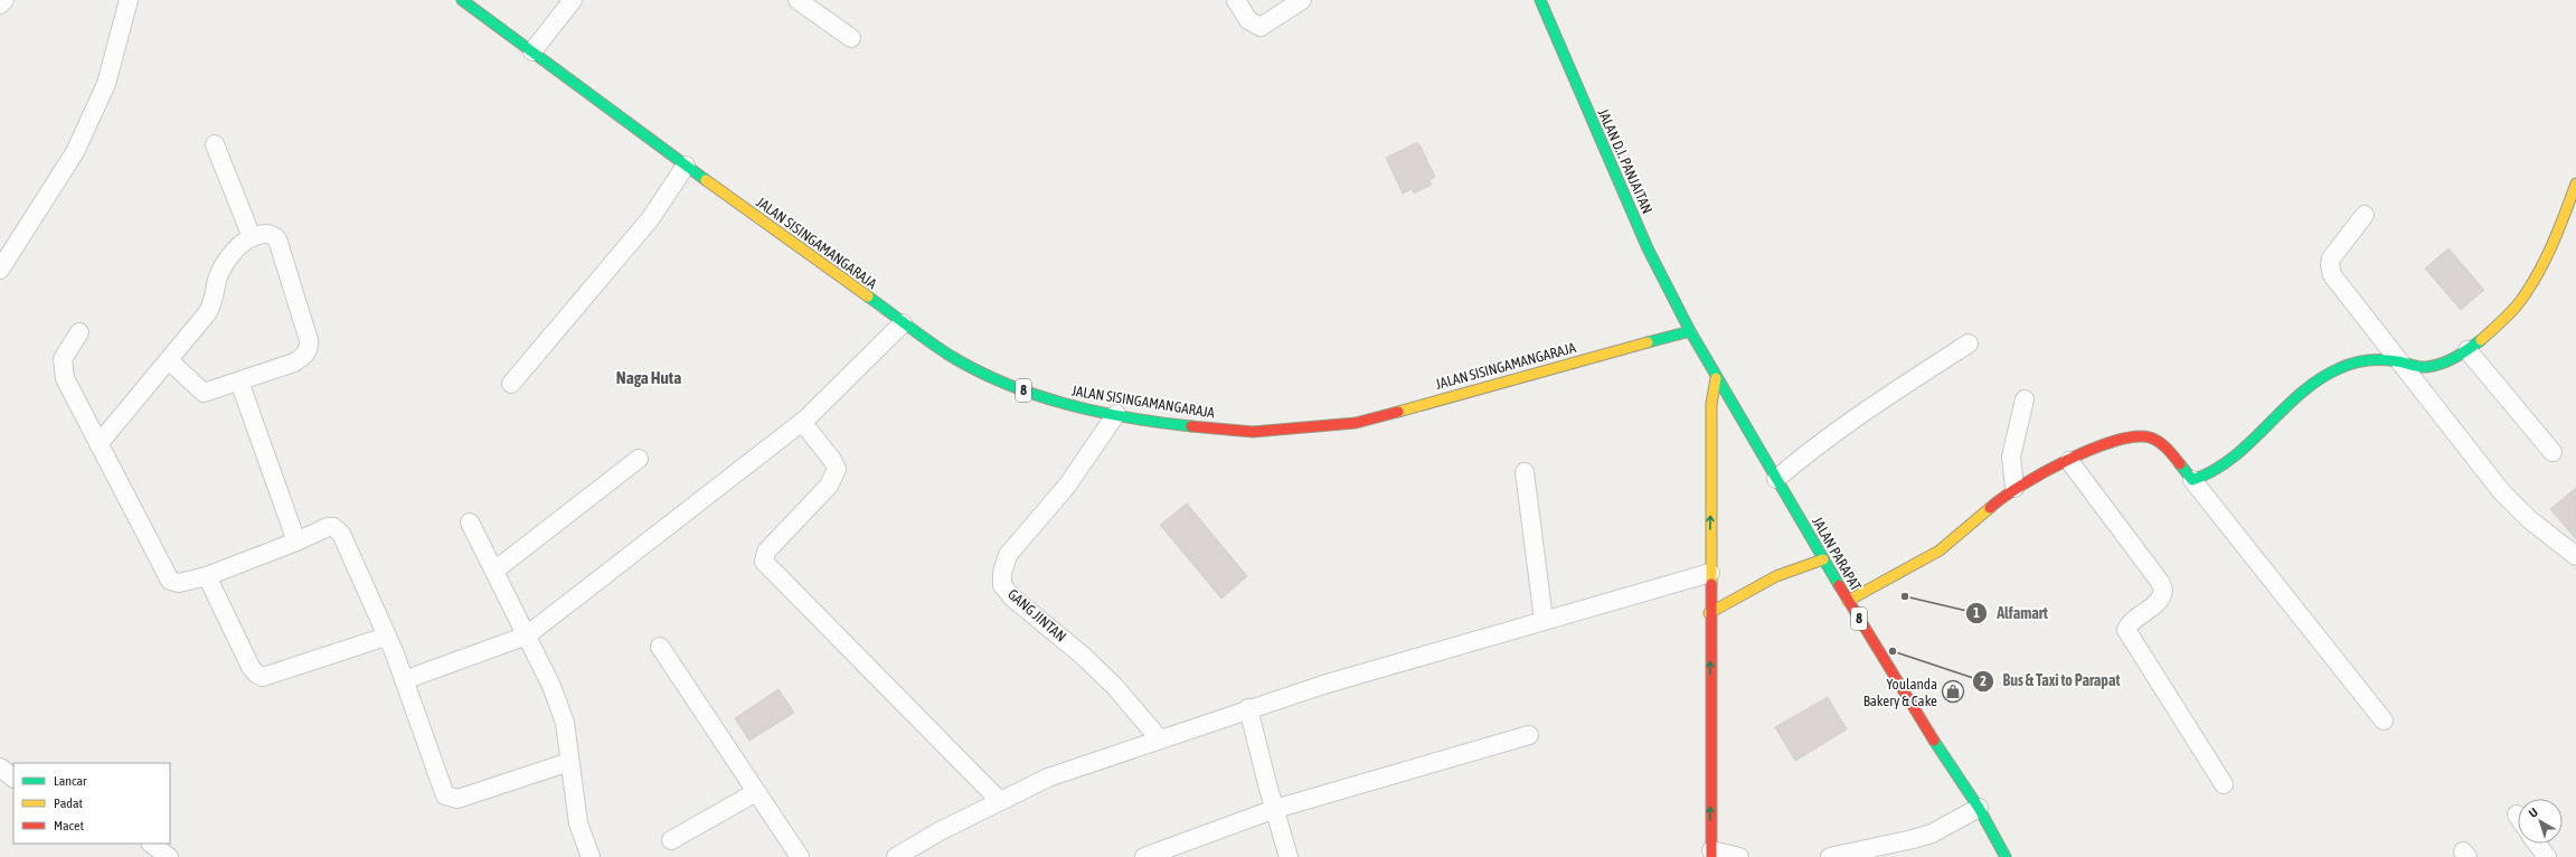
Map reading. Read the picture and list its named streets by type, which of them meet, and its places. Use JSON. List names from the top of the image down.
{
  "streets": {
    "main road": [
      "JALAN D.I. PANJAITAN",
      "JALAN SISINGAMANGARAJA",
      "8",
      "JALAN PARAPAT"
    ],
    "street": ["GANG JINTAN"]
  },
  "crossings": [
    ["JALAN D.I. PANJAITAN", "JALAN SISINGAMANGARAJA"],
    ["JALAN D.I. PANJAITAN", "JALAN PARAPAT"],
    ["JALAN SISINGAMANGARAJA", "JALAN PARAPAT"],
    ["JALAN SISINGAMANGARAJA", "GANG JINTAN"]
  ],
  "districts": ["Naga Huta"],
  "places": {
    "other": ["Alfamart", "Bus & Taxi to Parapat"],
    "shop": ["Youlanda Bakery & Cake"]
  },
  "legend": ["Lancar", "Padat", "Macet"],
  "north": "top left"
}
